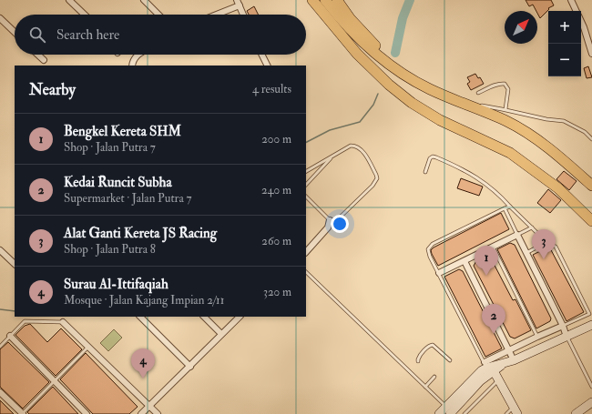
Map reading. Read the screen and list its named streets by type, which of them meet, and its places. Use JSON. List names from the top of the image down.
{
  "north": "top right",
  "page": {
    "map_buttons": ["+", "−"],
    "search": "Search here",
    "heading": ["Nearby", "4 results"],
    "list": [
      {
        "mark": "1",
        "name": "Bengkel Kereta SHM",
        "note": "Shop · Jalan Putra 7",
        "value": "200 m"
      },
      {
        "mark": "2",
        "name": "Kedai Runcit Subha",
        "note": "Supermarket · Jalan Putra 7",
        "value": "240 m"
      },
      {
        "mark": "3",
        "name": "Alat Ganti Kereta JS Racing",
        "note": "Shop · Jalan Putra 8",
        "value": "260 m"
      },
      {
        "mark": "4",
        "name": "Surau Al-Ittifaqiah",
        "note": "Mosque · Jalan Kajang Impian 2/11",
        "value": "320 m"
      }
    ],
    "pins": [
      "3",
      "1",
      "2",
      "4"
    ]
  }
}
